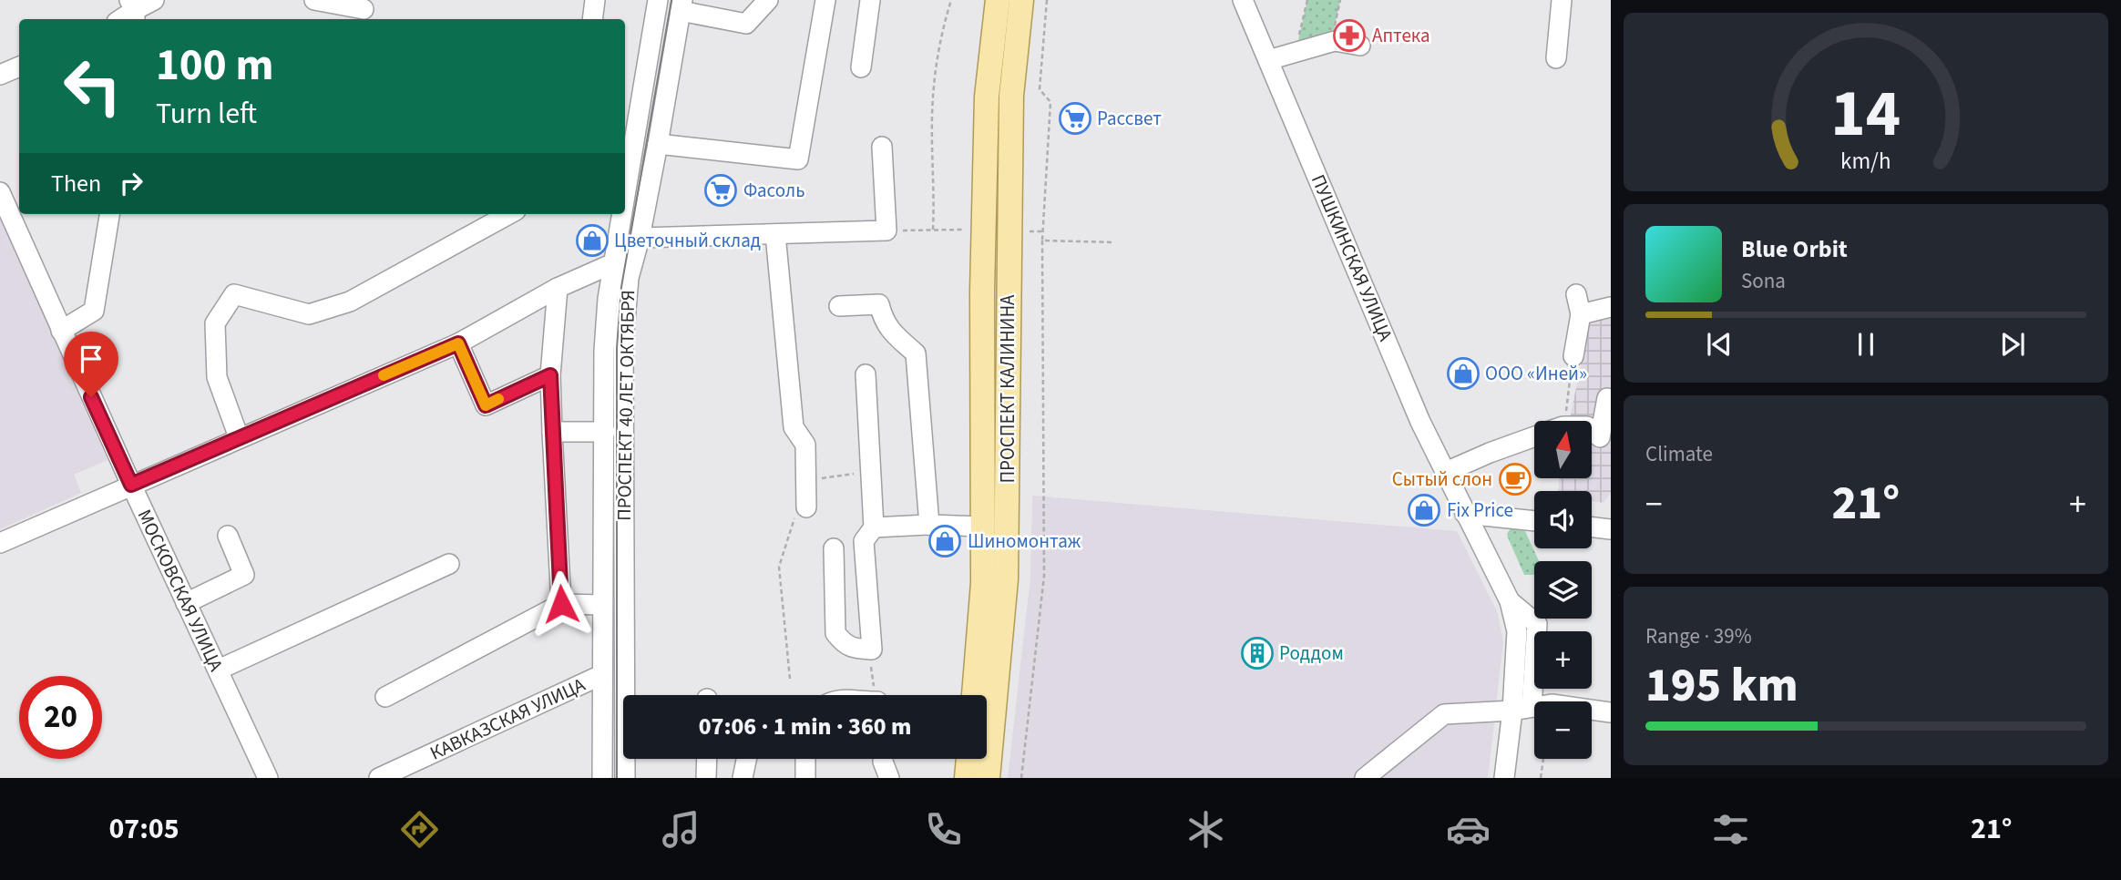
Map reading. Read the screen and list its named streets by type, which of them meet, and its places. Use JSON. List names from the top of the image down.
{
  "streets": {
    "main road": ["ПРОСПЕКТ КАЛИНИНА"],
    "street": [
      "ПУШКИНСКАЯ УЛИЦА",
      "ПРОСПЕКТ 40 ЛЕТ ОКТЯБРЯ",
      "МОСКОВСКАЯ УЛИЦА",
      "КАВКАЗСКАЯ УЛИЦА"
    ]
  },
  "crossings": [
    ["ПРОСПЕКТ 40 ЛЕТ ОКТЯБРЯ", "КАВКАЗСКАЯ УЛИЦА"]
  ],
  "places": {
    "pharmacy": ["Аптека"],
    "supermarket": ["Рассвет", "Фасоль"],
    "shop": [
      "Цветочный склад",
      "ООО «Иней»",
      "Fix Price",
      "Шиномонтаж"
    ],
    "cafe": ["Сытый слон"],
    "building": ["Роддом"]
  },
  "north": "top",
  "page": {
    "turn": ["100 m", "Turn left"],
    "then": "Then",
    "song": ["Blue Orbit", "Sona"],
    "tile": [
      "Climate",
      ["Range · 39%", "195 km"]
    ],
    "map_buttons": ["+", "−"],
    "heat": ["−", "21°", "+"],
    "limit": "20",
    "trip": "07:06 · 1 min · 360 m",
    "tabs": ["07:05", "21°"],
    "gauge": ["14", "km/h"]
  }
}
